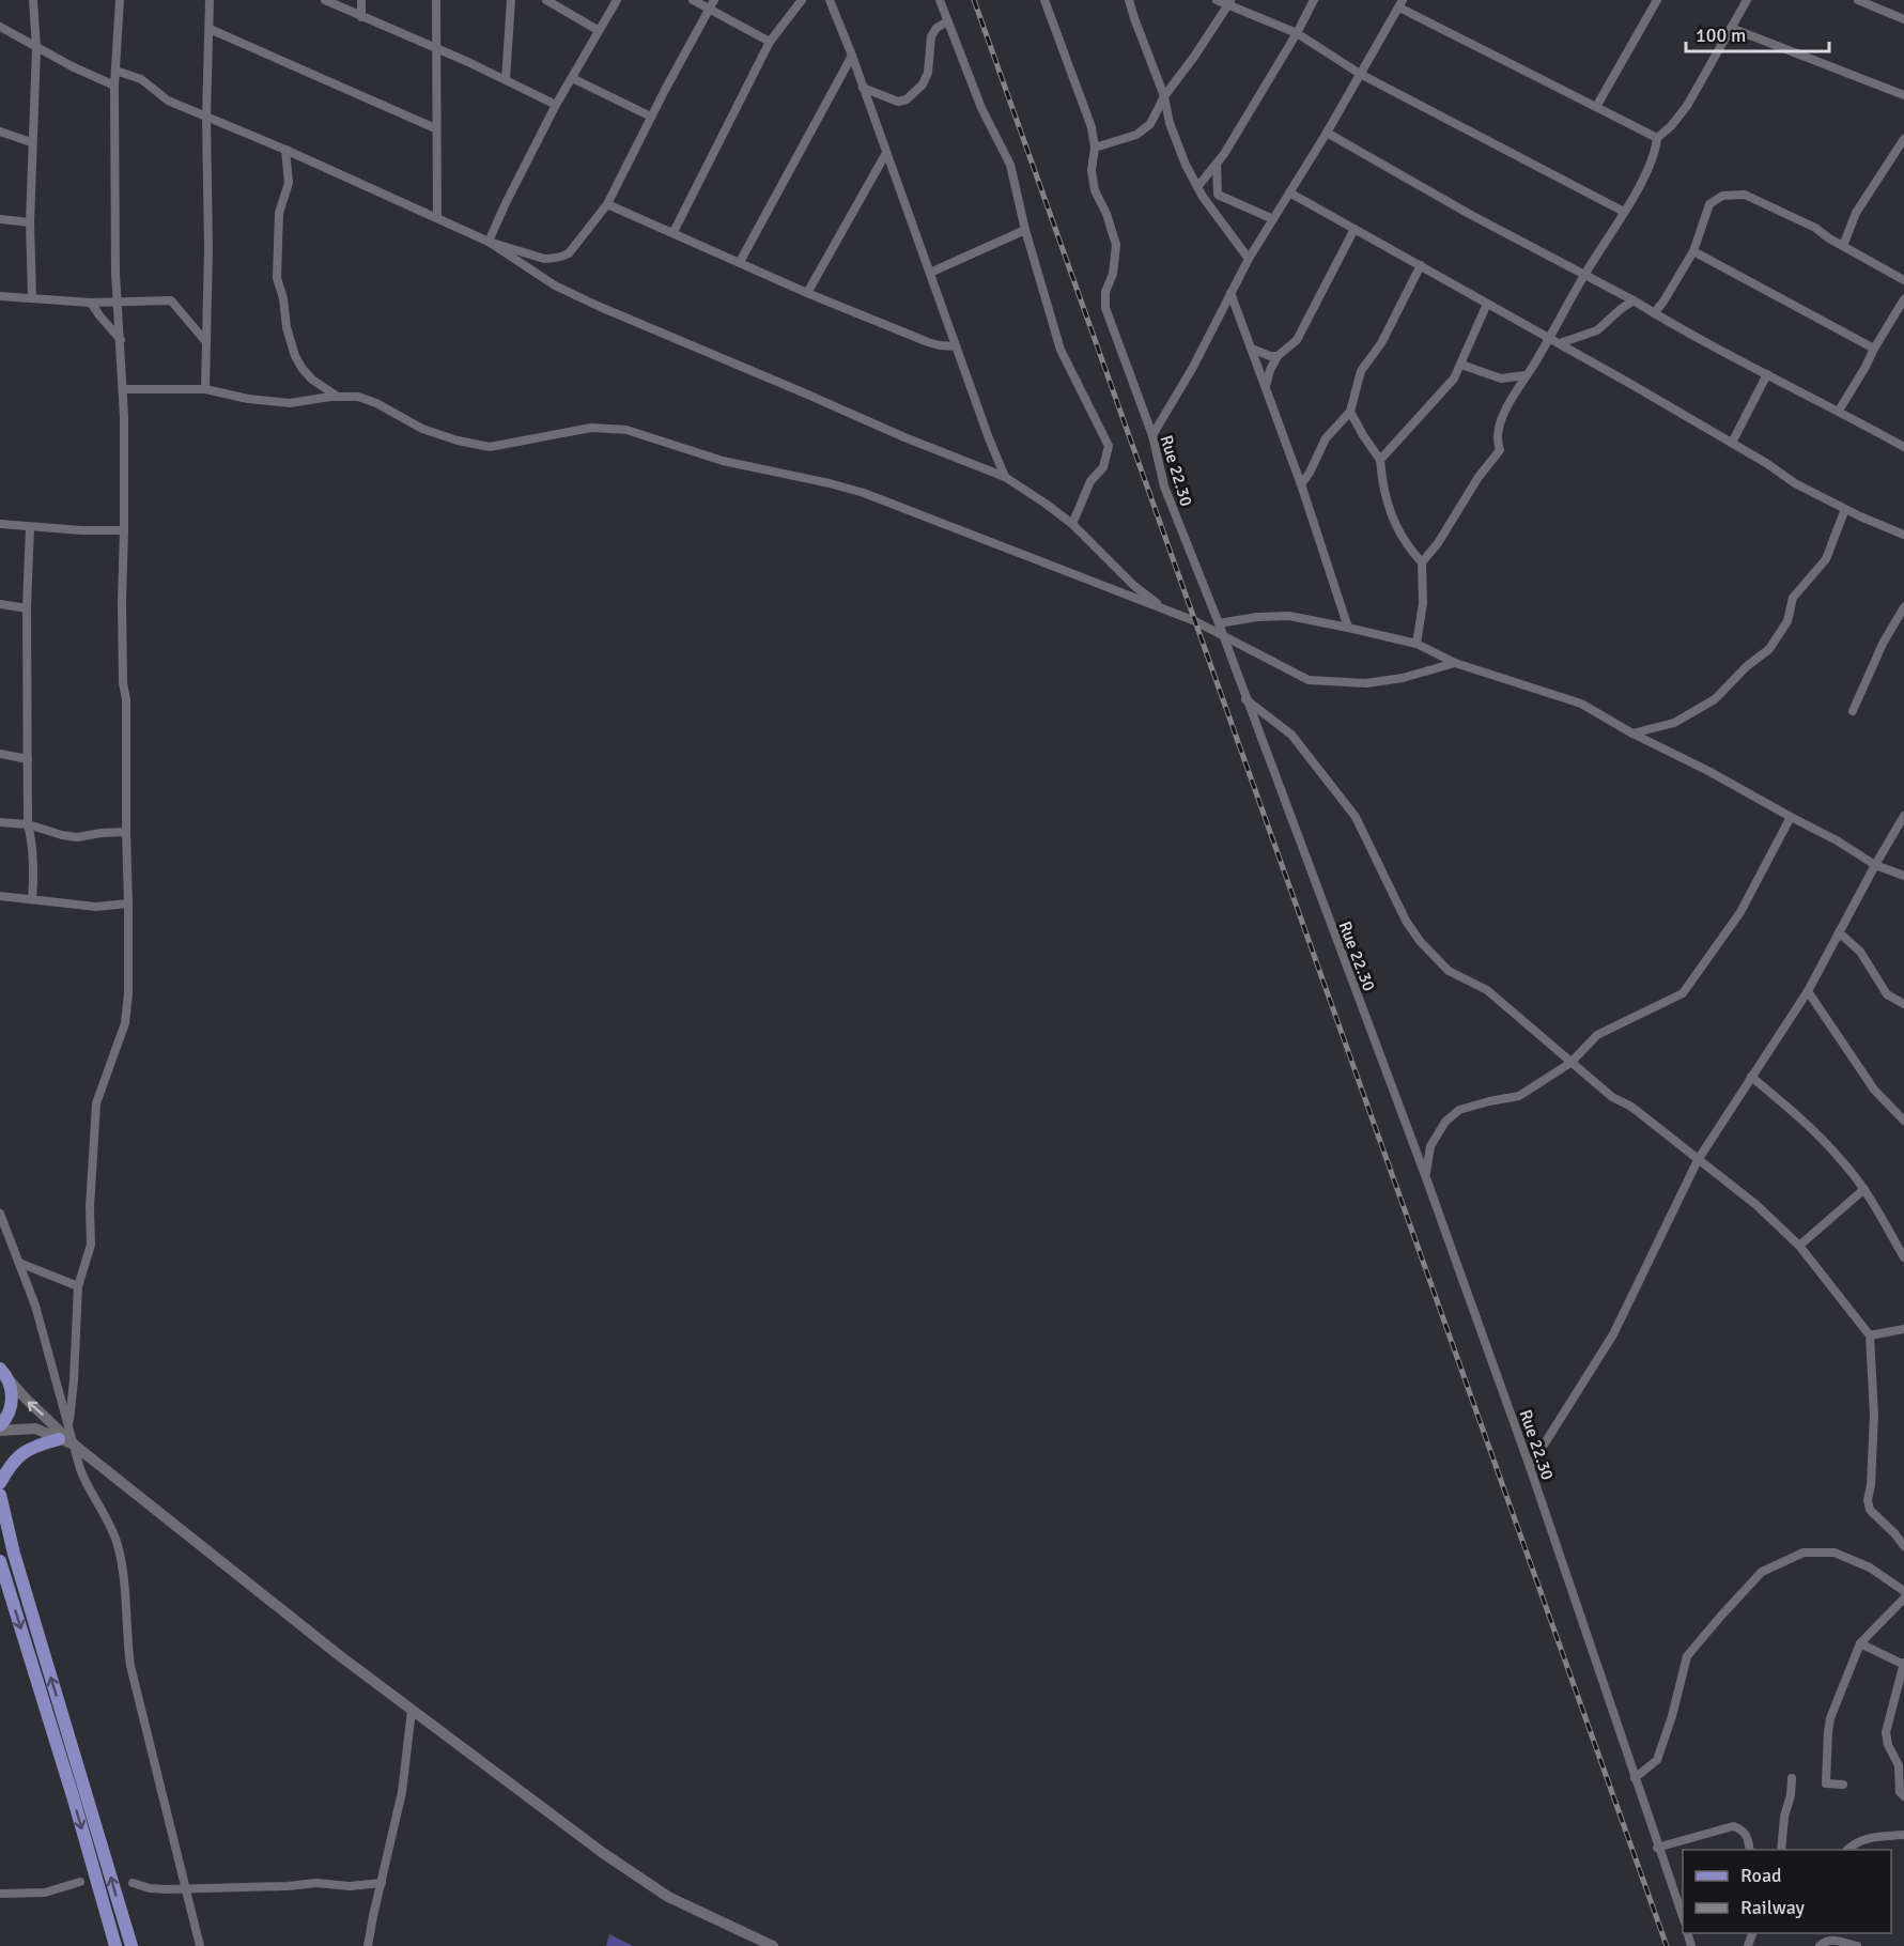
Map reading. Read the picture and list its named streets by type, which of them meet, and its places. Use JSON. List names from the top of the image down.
{
  "streets": {
    "street": ["Rue 22.30"]
  },
  "legend": ["Road", "Railway"],
  "scale_bar": "100 m"
}
